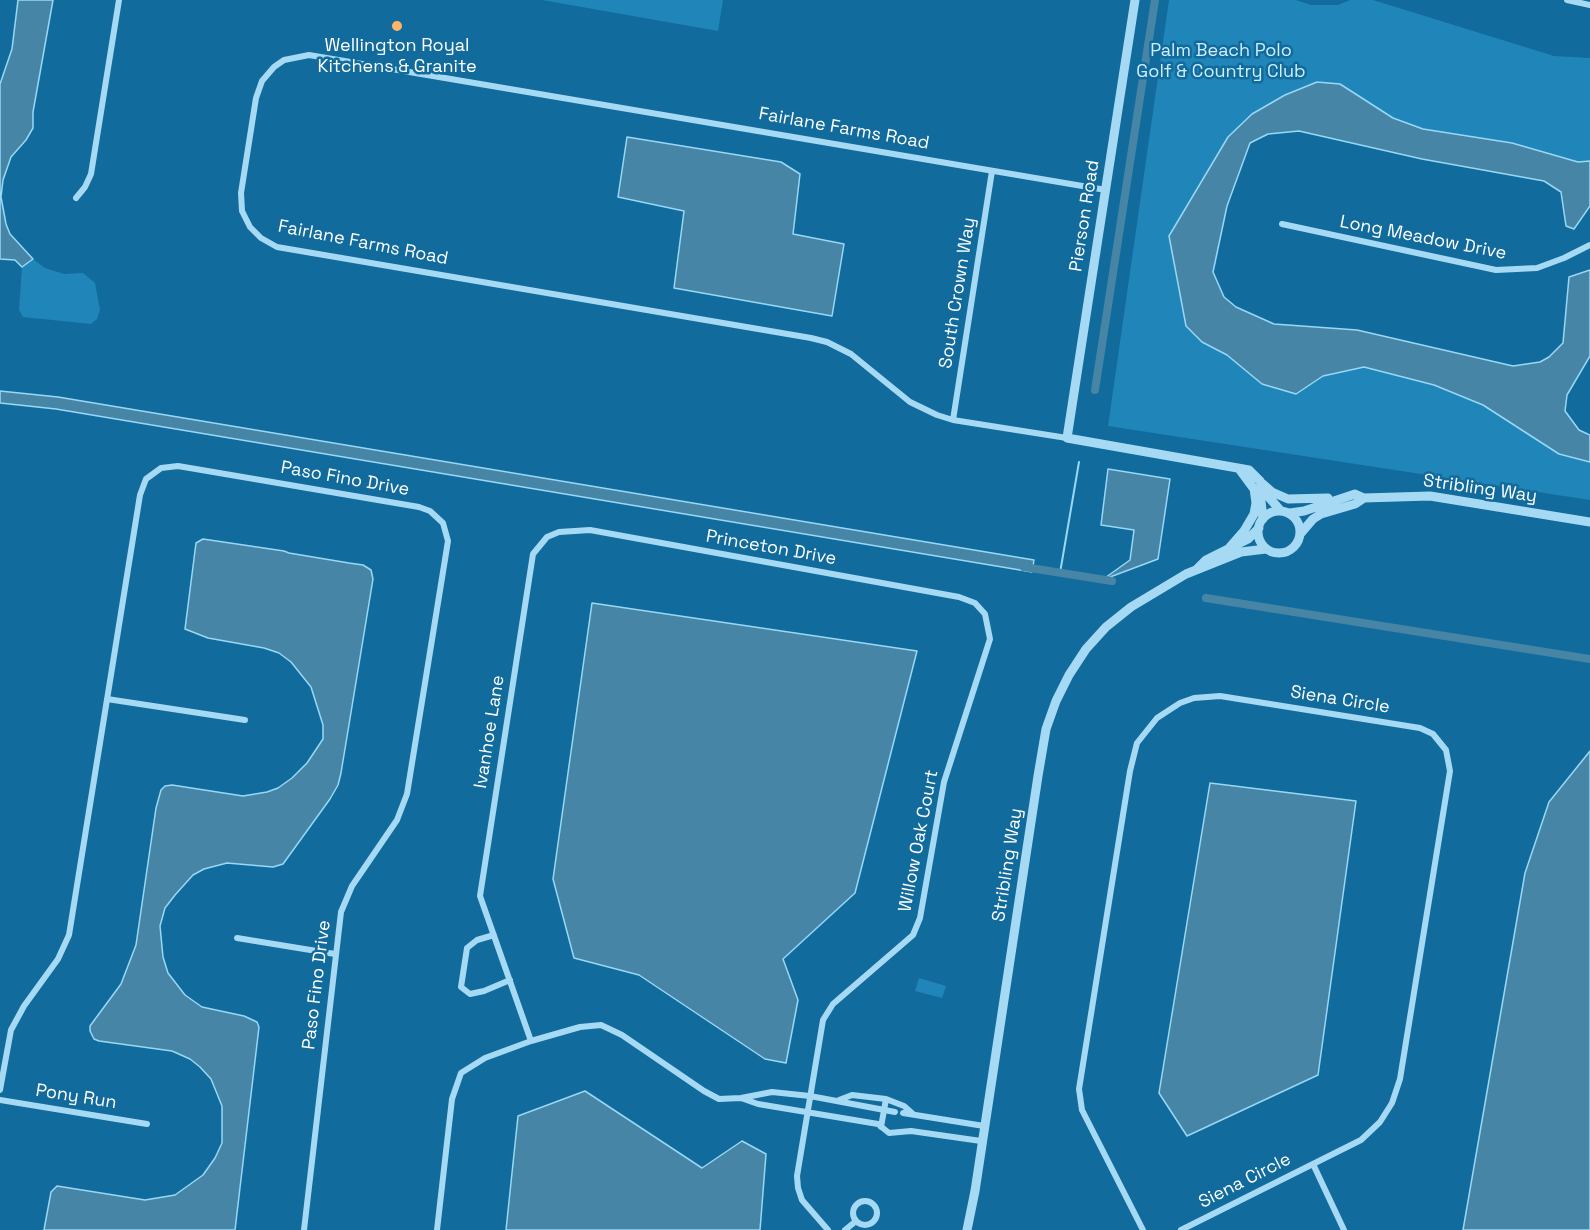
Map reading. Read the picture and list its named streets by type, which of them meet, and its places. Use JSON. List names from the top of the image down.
{
  "streets": {
    "street": [
      "Fairlane Farms Road",
      "Pierson Road",
      "Long Meadow Drive",
      "South Crown Way",
      "Paso Fino Drive",
      "Stribling Way",
      "Princeton Drive",
      "Siena Circle",
      "Ivanhoe Lane",
      "Willow Oak Court",
      "Pony Run"
    ]
  },
  "crossings": [
    ["Fairlane Farms Road", "Pierson Road"],
    ["Fairlane Farms Road", "South Crown Way"],
    ["Fairlane Farms Road", "Stribling Way"],
    ["Princeton Drive", "Ivanhoe Lane"],
    ["Princeton Drive", "Willow Oak Court"]
  ],
  "parks": ["Palm Beach Polo Golf & Country Club"],
  "places": ["Wellington Royal Kitchens & Granite"]
}
